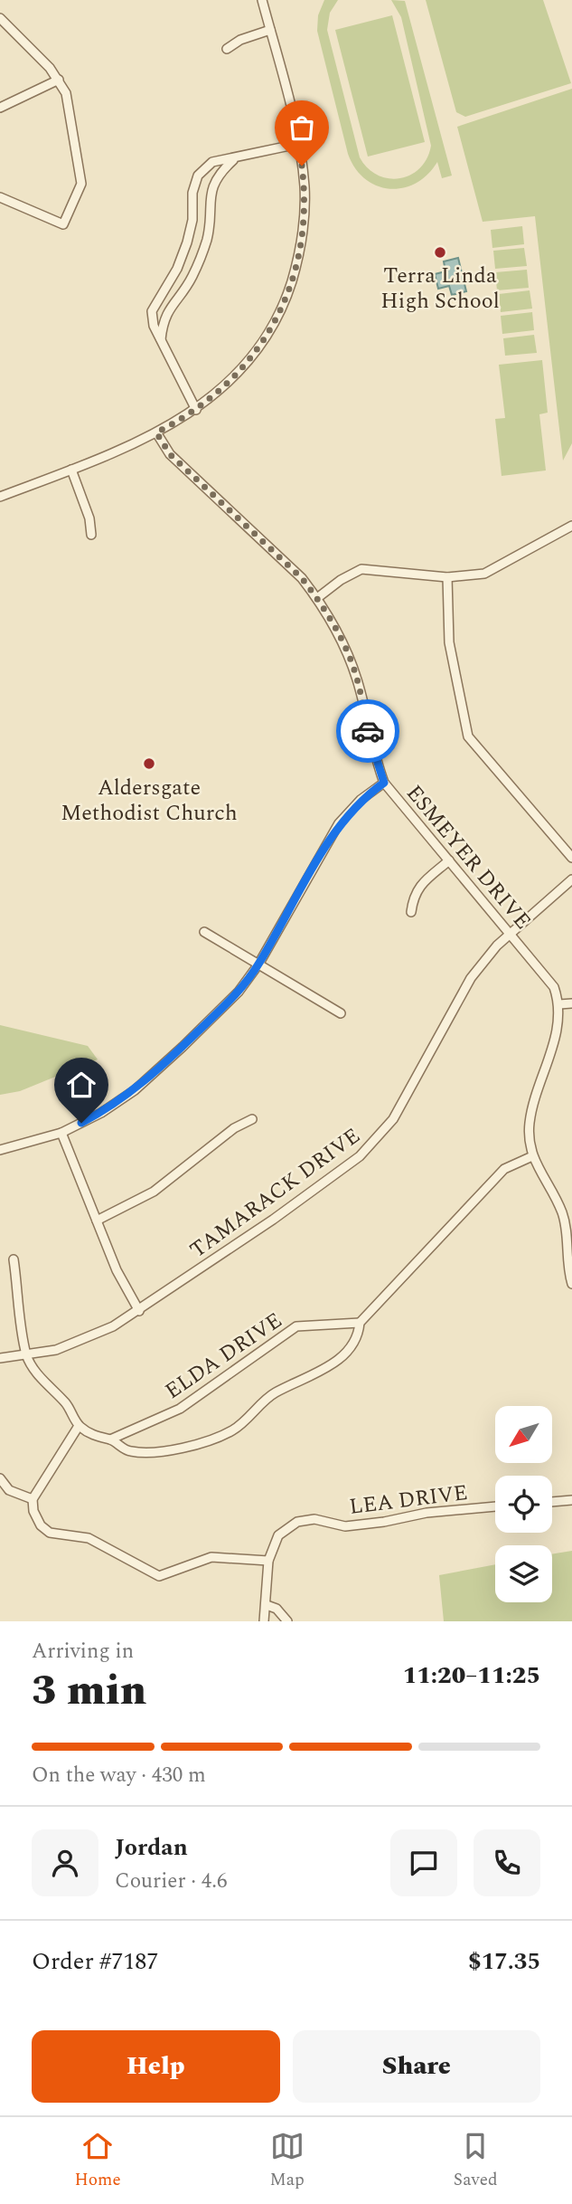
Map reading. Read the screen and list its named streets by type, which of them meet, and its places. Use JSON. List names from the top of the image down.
{
  "streets": {
    "street": [
      "ESMEYER DRIVE",
      "TAMARACK DRIVE",
      "ELDA DRIVE",
      "LEA DRIVE"
    ]
  },
  "crossings": [
    ["ESMEYER DRIVE", "TAMARACK DRIVE"]
  ],
  "places": ["Terra Linda High School", "Aldersgate Methodist Church"],
  "north": "bottom left",
  "page": {
    "heading": ["3 min", "Arriving in", "11:20–11:25"],
    "panel": [
      "Jordan",
      "Courier · 4.6",
      "Order #7187",
      "$17.35"
    ],
    "bar": "On the way · 430 m",
    "buttons": ["Help", "Share"],
    "tabs": ["Home", "Map", "Saved"]
  }
}
